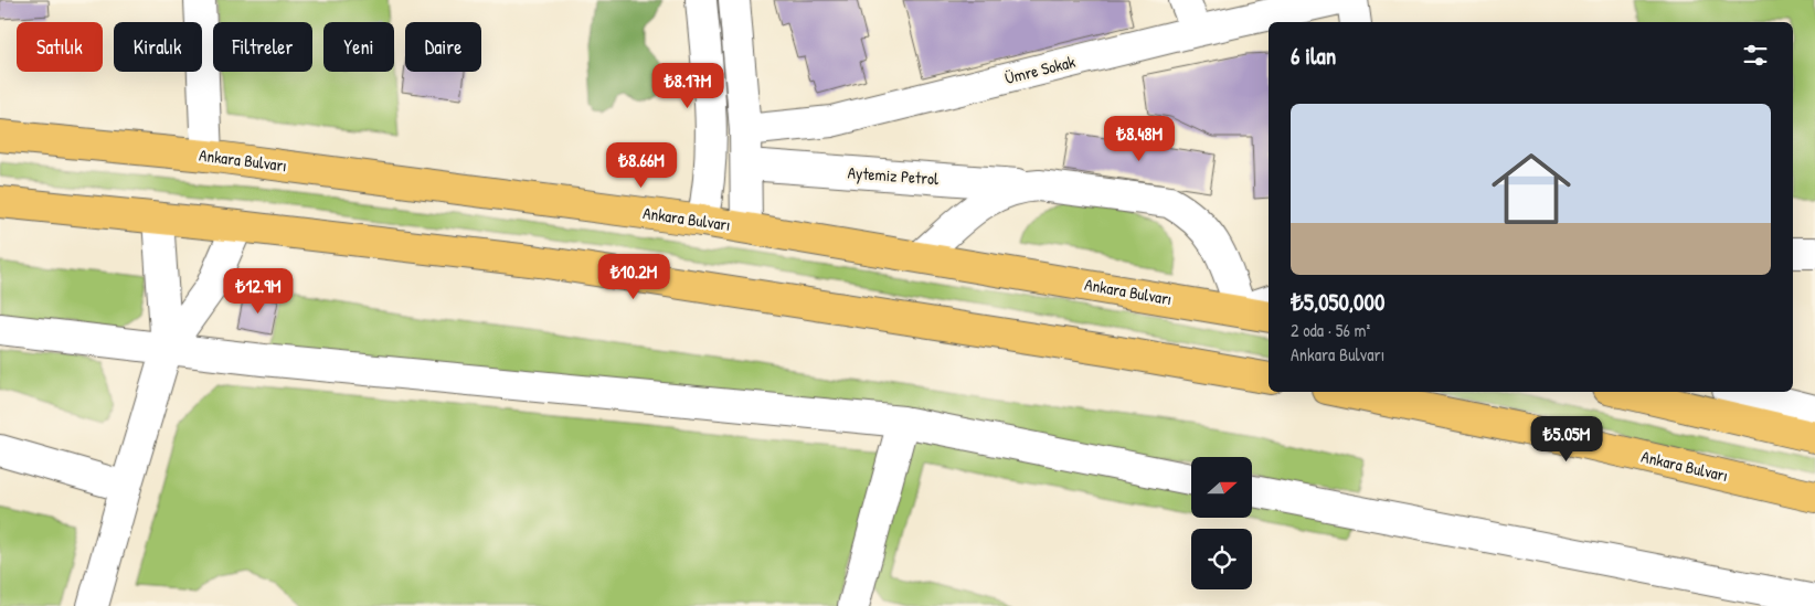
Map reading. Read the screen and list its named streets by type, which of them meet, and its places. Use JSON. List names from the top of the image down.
{
  "streets": {
    "main road": ["Ankara Bulvarı"],
    "street": ["Ümre Sokak", "Aytemiz Petrol"]
  },
  "crossings": [
    ["Ankara Bulvarı", "Aytemiz Petrol"]
  ],
  "north": "right",
  "page": {
    "chip": [
      "Satılık",
      "Kiralık",
      "Filtreler",
      "Yeni",
      "Daire"
    ],
    "heading": "6 ilan",
    "price": [
      "₺8.17M",
      "₺8.48M",
      "₺8.66M",
      "₺10.2M",
      "₺12.9M",
      "₺5.05M"
    ],
    "list": [
      {
        "name": "₺5,050,000",
        "note": "2 oda · 56 m² · Ankara Bulvarı"
      }
    ]
  }
}
